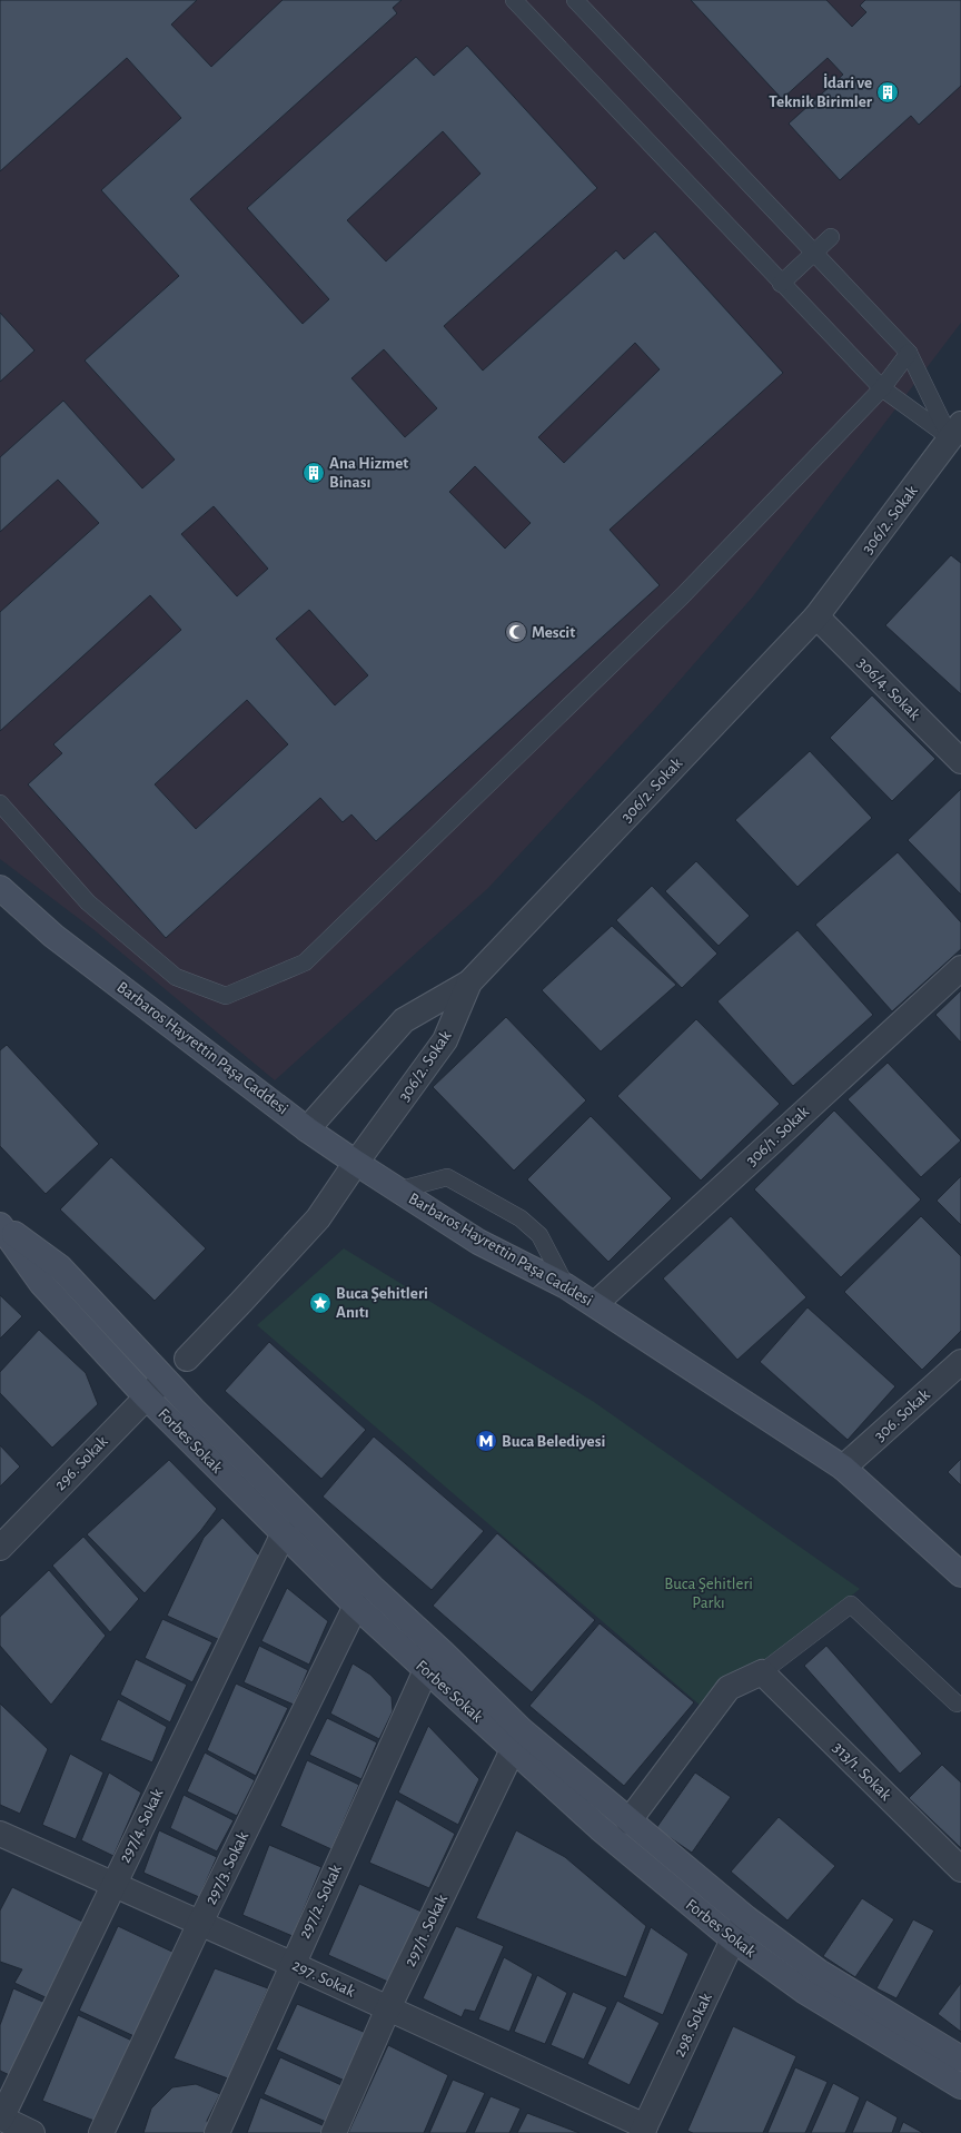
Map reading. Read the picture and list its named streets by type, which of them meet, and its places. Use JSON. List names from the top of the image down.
{
  "streets": {
    "main road": ["Barbaros Hayrettin Paşa Caddesi", "Forbes Sokak"],
    "street": [
      "306/2. Sokak",
      "306/4. Sokak",
      "306/1. Sokak",
      "306. Sokak",
      "296. Sokak",
      "313/1. Sokak",
      "297/4. Sokak",
      "297/3. Sokak",
      "297/2. Sokak",
      "297/1. Sokak",
      "297. Sokak",
      "298. Sokak"
    ]
  },
  "crossings": [
    ["306/2. Sokak", "306/4. Sokak"],
    ["306/2. Sokak", "Barbaros Hayrettin Paşa Caddesi"],
    ["Barbaros Hayrettin Paşa Caddesi", "306/1. Sokak"],
    ["Barbaros Hayrettin Paşa Caddesi", "306. Sokak"],
    ["Forbes Sokak", "296. Sokak"],
    ["Forbes Sokak", "297/4. Sokak"],
    ["Forbes Sokak", "297/3. Sokak"],
    ["Forbes Sokak", "297/2. Sokak"],
    ["Forbes Sokak", "297/1. Sokak"],
    ["Forbes Sokak", "298. Sokak"],
    ["297/4. Sokak", "297. Sokak"],
    ["297/3. Sokak", "297. Sokak"],
    ["297/2. Sokak", "297. Sokak"],
    ["297/1. Sokak", "297. Sokak"],
    ["297. Sokak", "298. Sokak"]
  ],
  "parks": ["Buca Şehitleri Parkı"],
  "places": {
    "building": ["İdari ve Teknik Birimler", "Ana Hizmet Binası"],
    "mosque": ["Mescit"],
    "place": ["Buca Şehitleri Anıtı"],
    "metro station": ["Buca Belediyesi"]
  }
}
